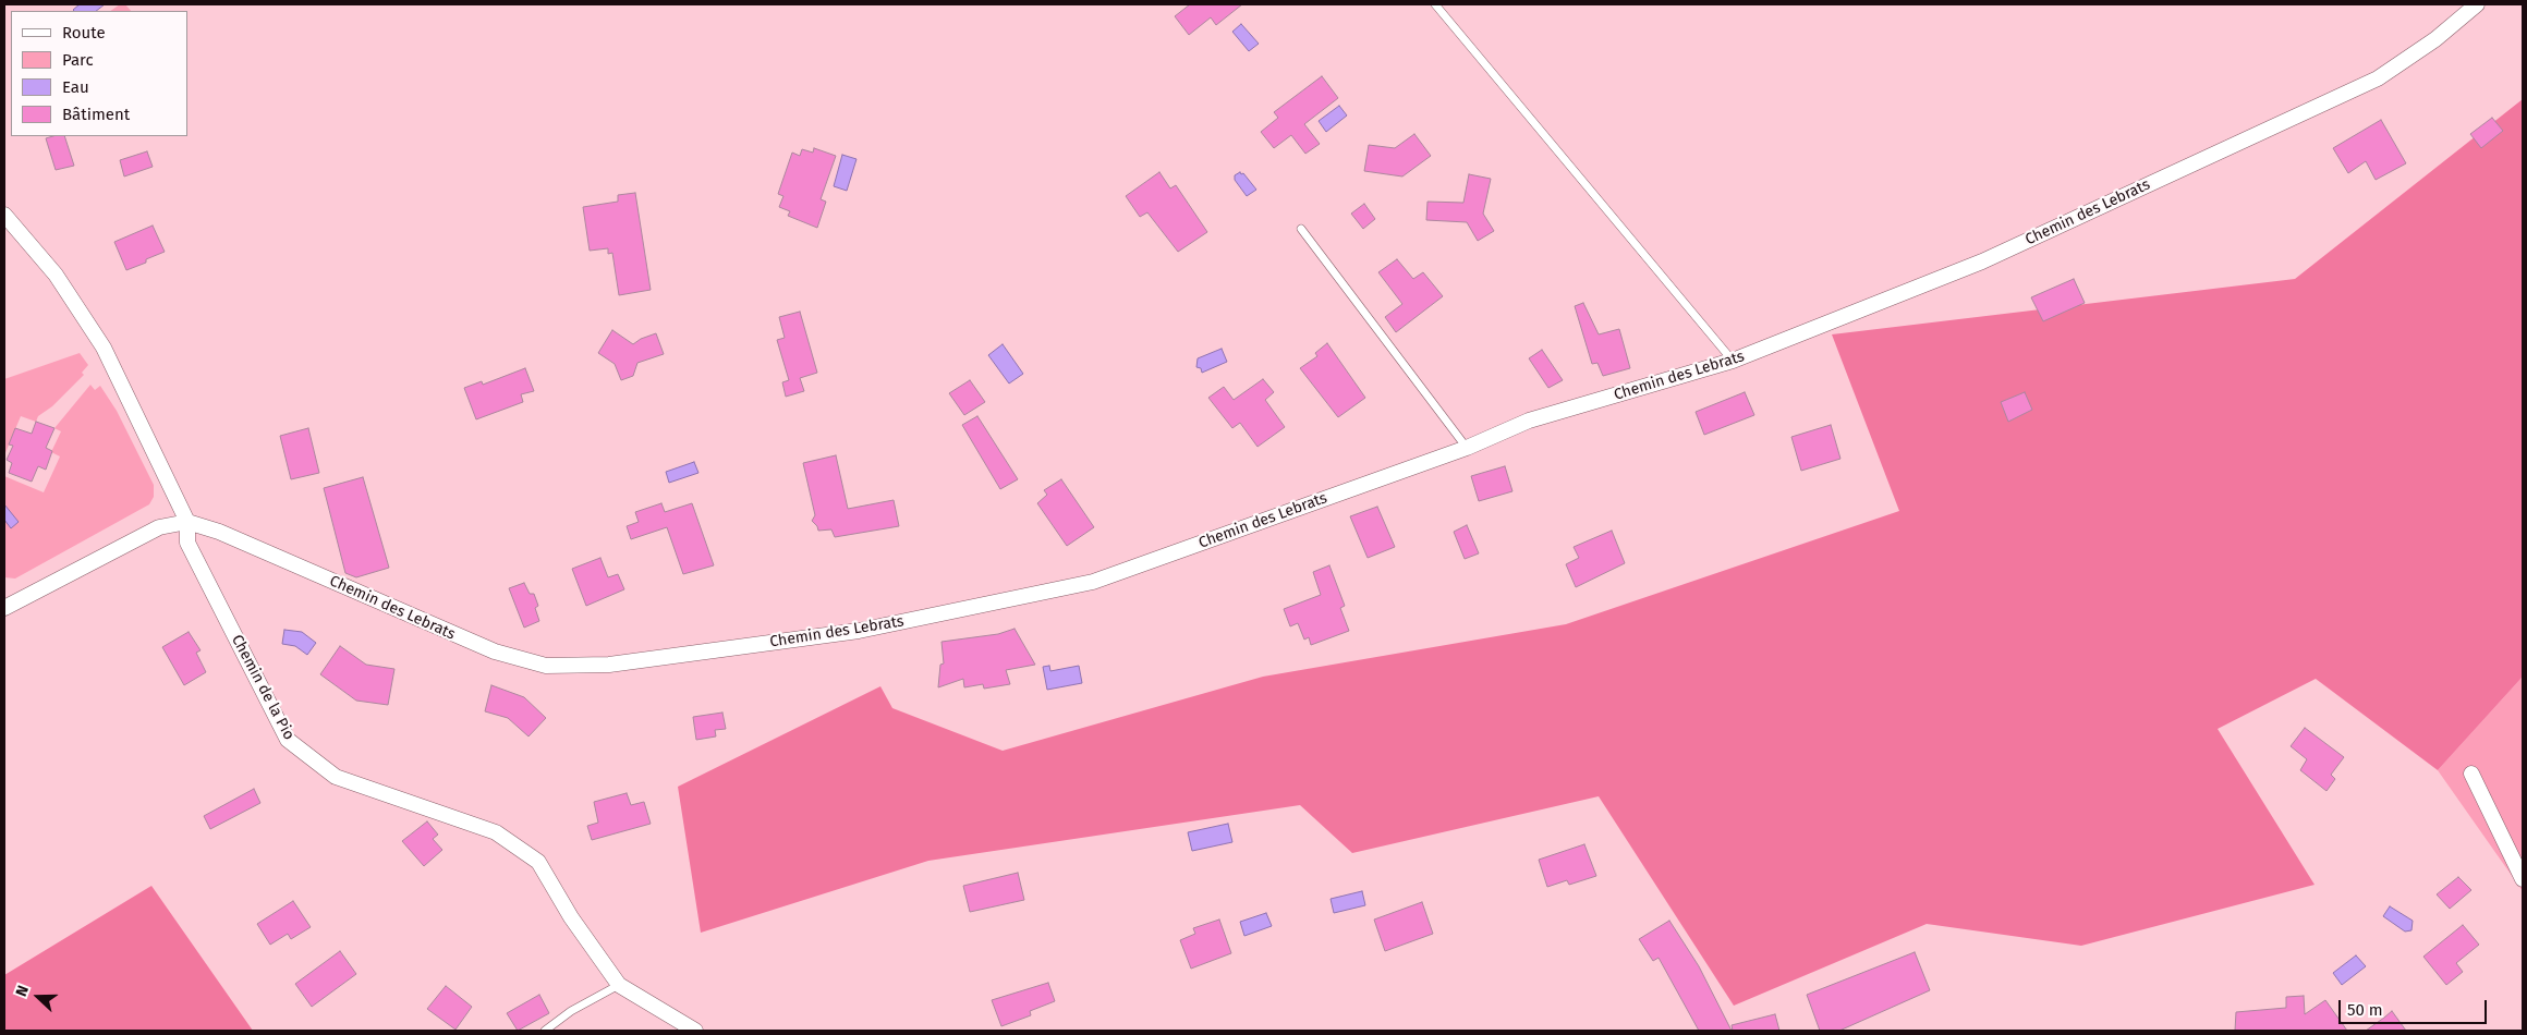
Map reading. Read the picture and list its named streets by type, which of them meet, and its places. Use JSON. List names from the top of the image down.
{
  "streets": {
    "street": ["Chemin des Lebrats", "Chemin de la Pio"]
  },
  "crossings": [
    ["Chemin des Lebrats", "Chemin de la Pio"]
  ],
  "legend": [
    "Route",
    "Parc",
    "Eau",
    "Bâtiment"
  ],
  "scale_bar": "50 m",
  "north": "left"
}
